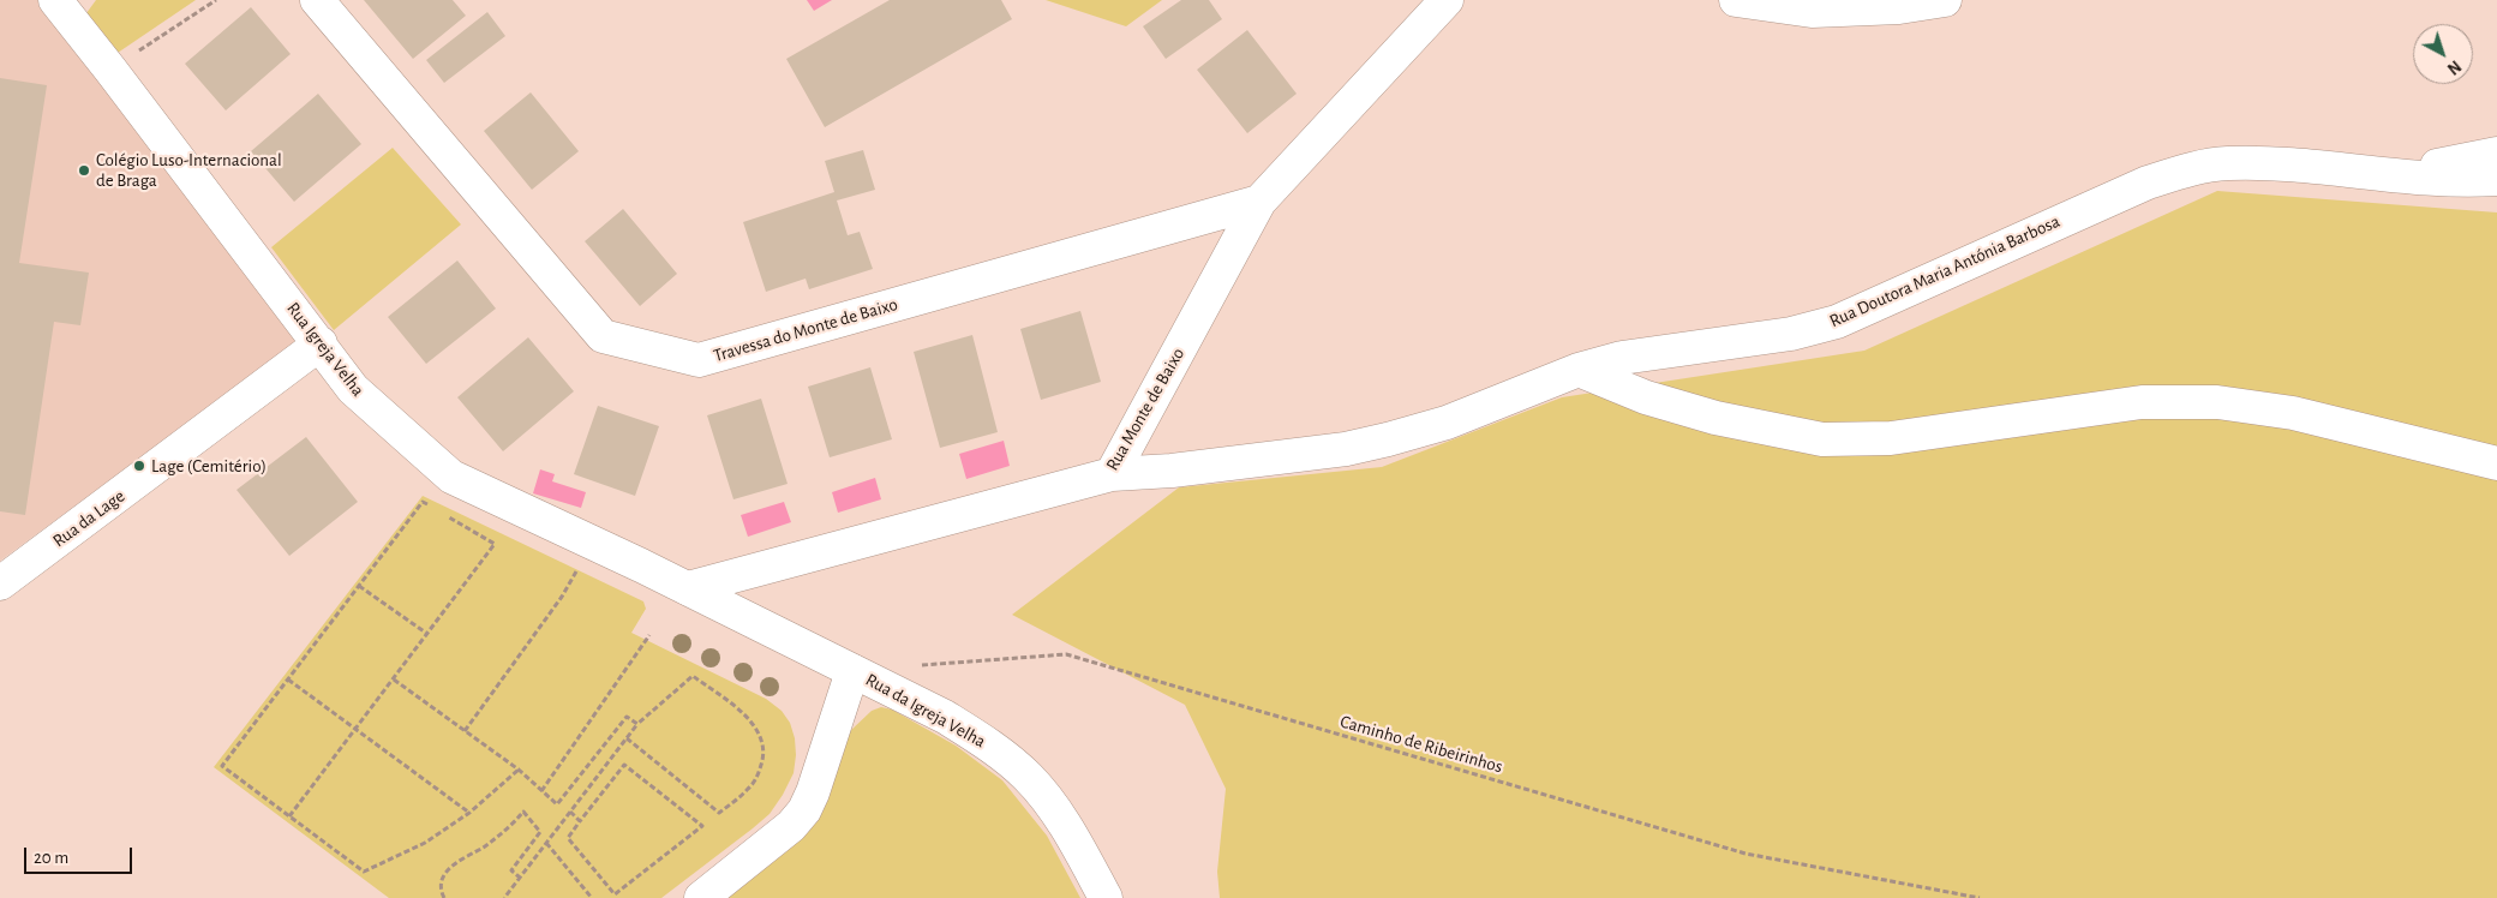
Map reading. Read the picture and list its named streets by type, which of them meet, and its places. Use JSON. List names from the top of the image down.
{
  "streets": {
    "street": [
      "Rua Doutora Maria Antónia Barbosa",
      "Travessa do Monte de Baixo",
      "Rua Igreja Velha",
      "Rua Monte de Baixo",
      "Rua da Lage",
      "Rua da Igreja Velha"
    ],
    "path": ["Caminho de Ribeirinhos"]
  },
  "crossings": [
    ["Rua Doutora Maria Antónia Barbosa", "Rua Monte de Baixo"],
    ["Travessa do Monte de Baixo", "Rua Monte de Baixo"],
    ["Rua Igreja Velha", "Rua Monte de Baixo"],
    ["Rua Igreja Velha", "Rua da Lage"],
    ["Rua Igreja Velha", "Rua da Igreja Velha"],
    ["Rua Monte de Baixo", "Rua da Igreja Velha"]
  ],
  "places": ["Colégio Luso-Internacional de Braga", "Lage (Cemitério)"],
  "scale_bar": "20 m",
  "north": "bottom right"
}
